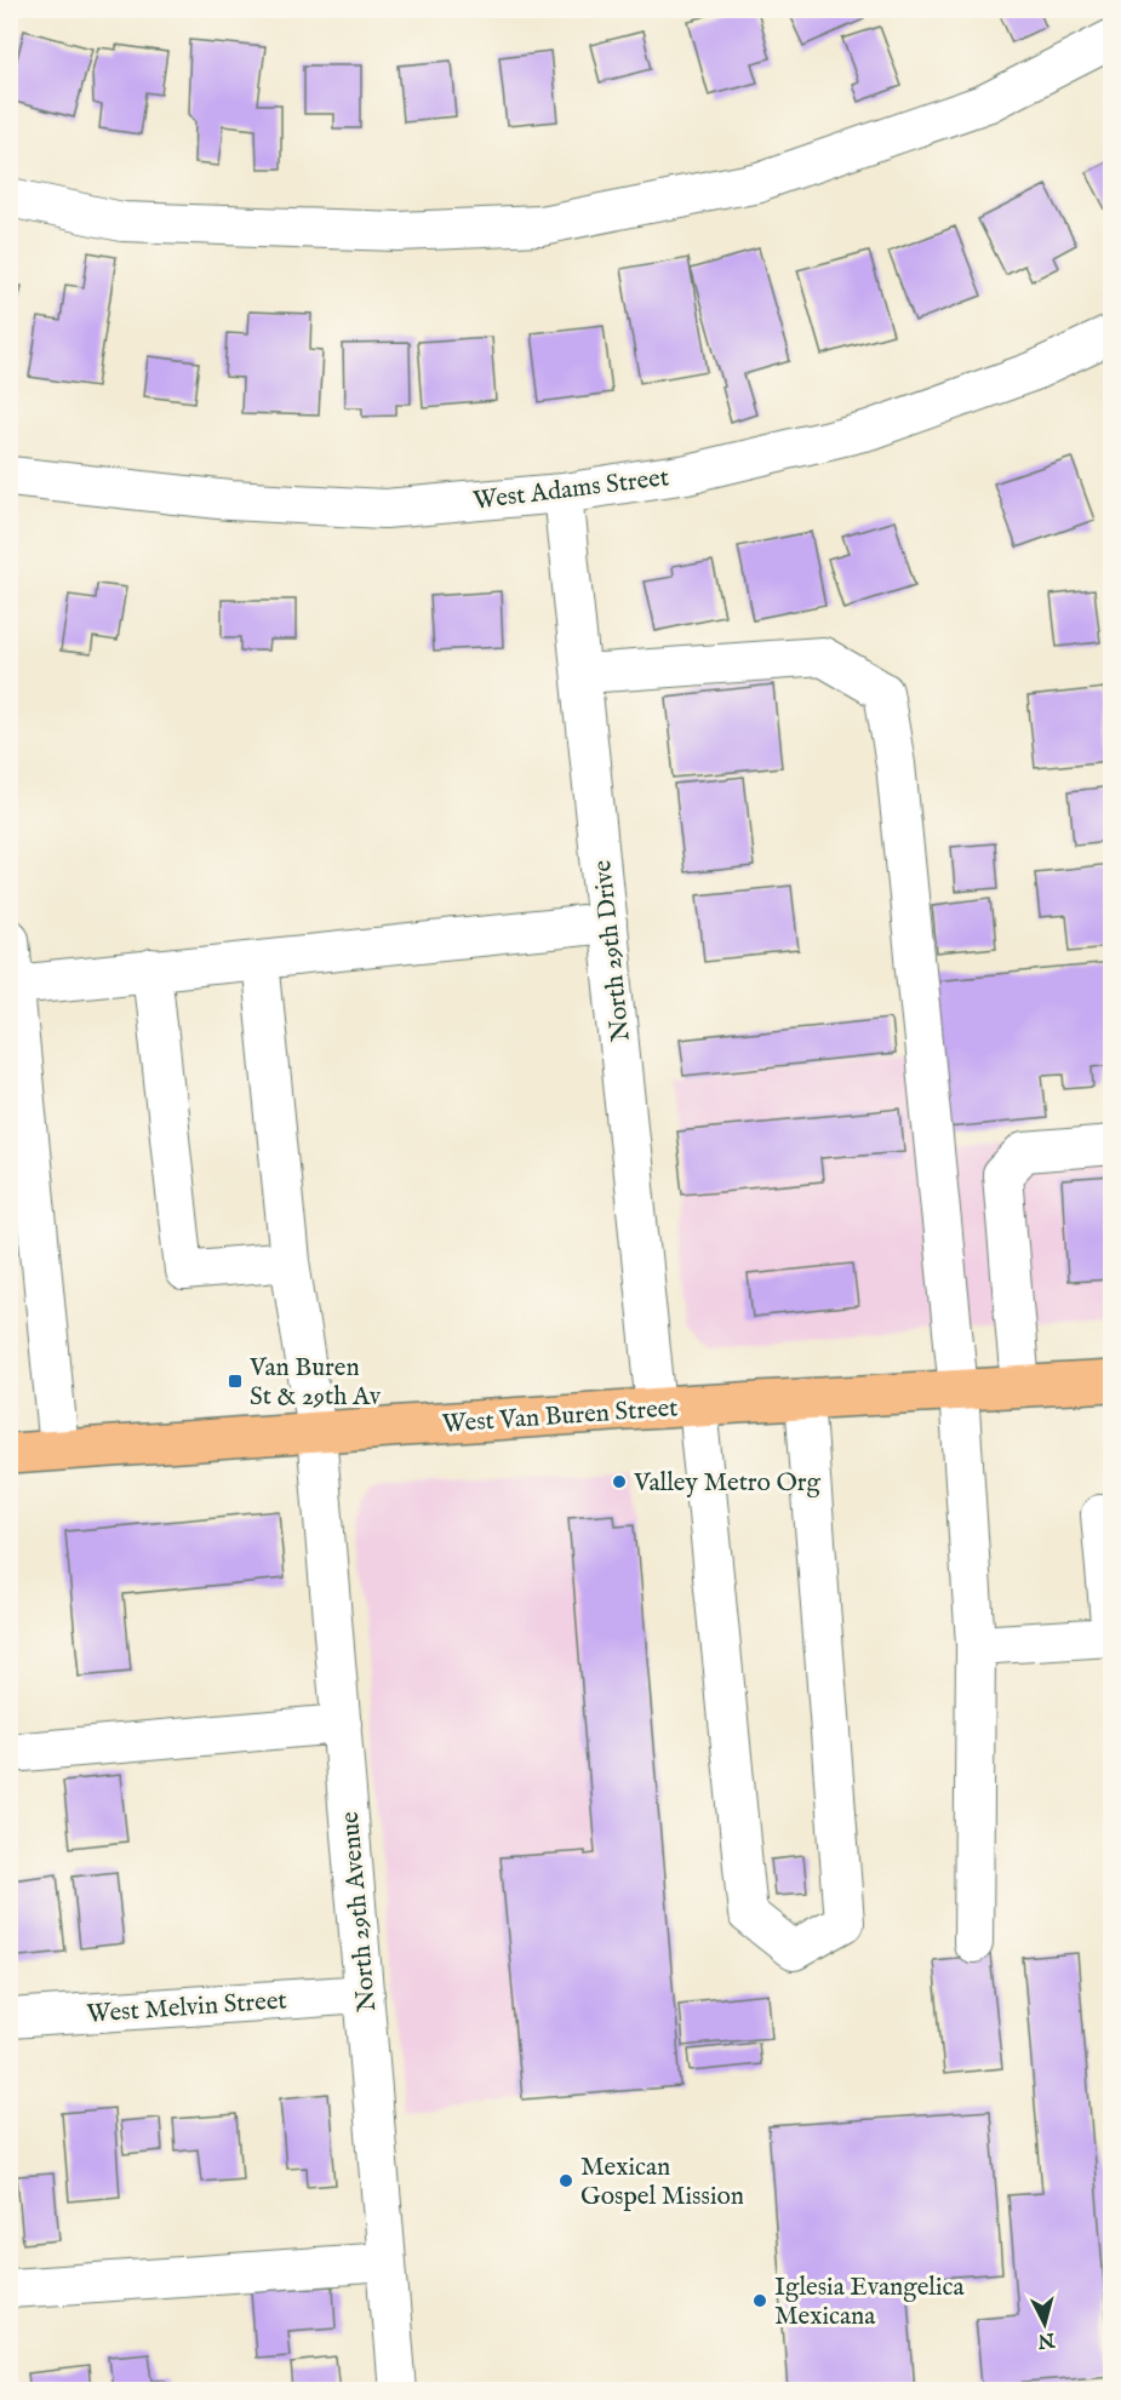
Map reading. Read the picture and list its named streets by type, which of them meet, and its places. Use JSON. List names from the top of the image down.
{
  "streets": {
    "main road": ["West Van Buren Street"],
    "street": [
      "West Adams Street",
      "North 29th Drive",
      "North 29th Avenue",
      "West Melvin Street"
    ]
  },
  "crossings": [
    ["West Adams Street", "North 29th Drive"],
    ["North 29th Drive", "West Van Buren Street"],
    ["West Van Buren Street", "North 29th Avenue"],
    ["North 29th Avenue", "West Melvin Street"]
  ],
  "places": {
    "transit": ["Van Buren St & 29th Av"],
    "other": ["Valley Metro Org", "Mexican Gospel Mission", "Iglesia Evangelica Mexicana"]
  },
  "north": "bottom"
}
